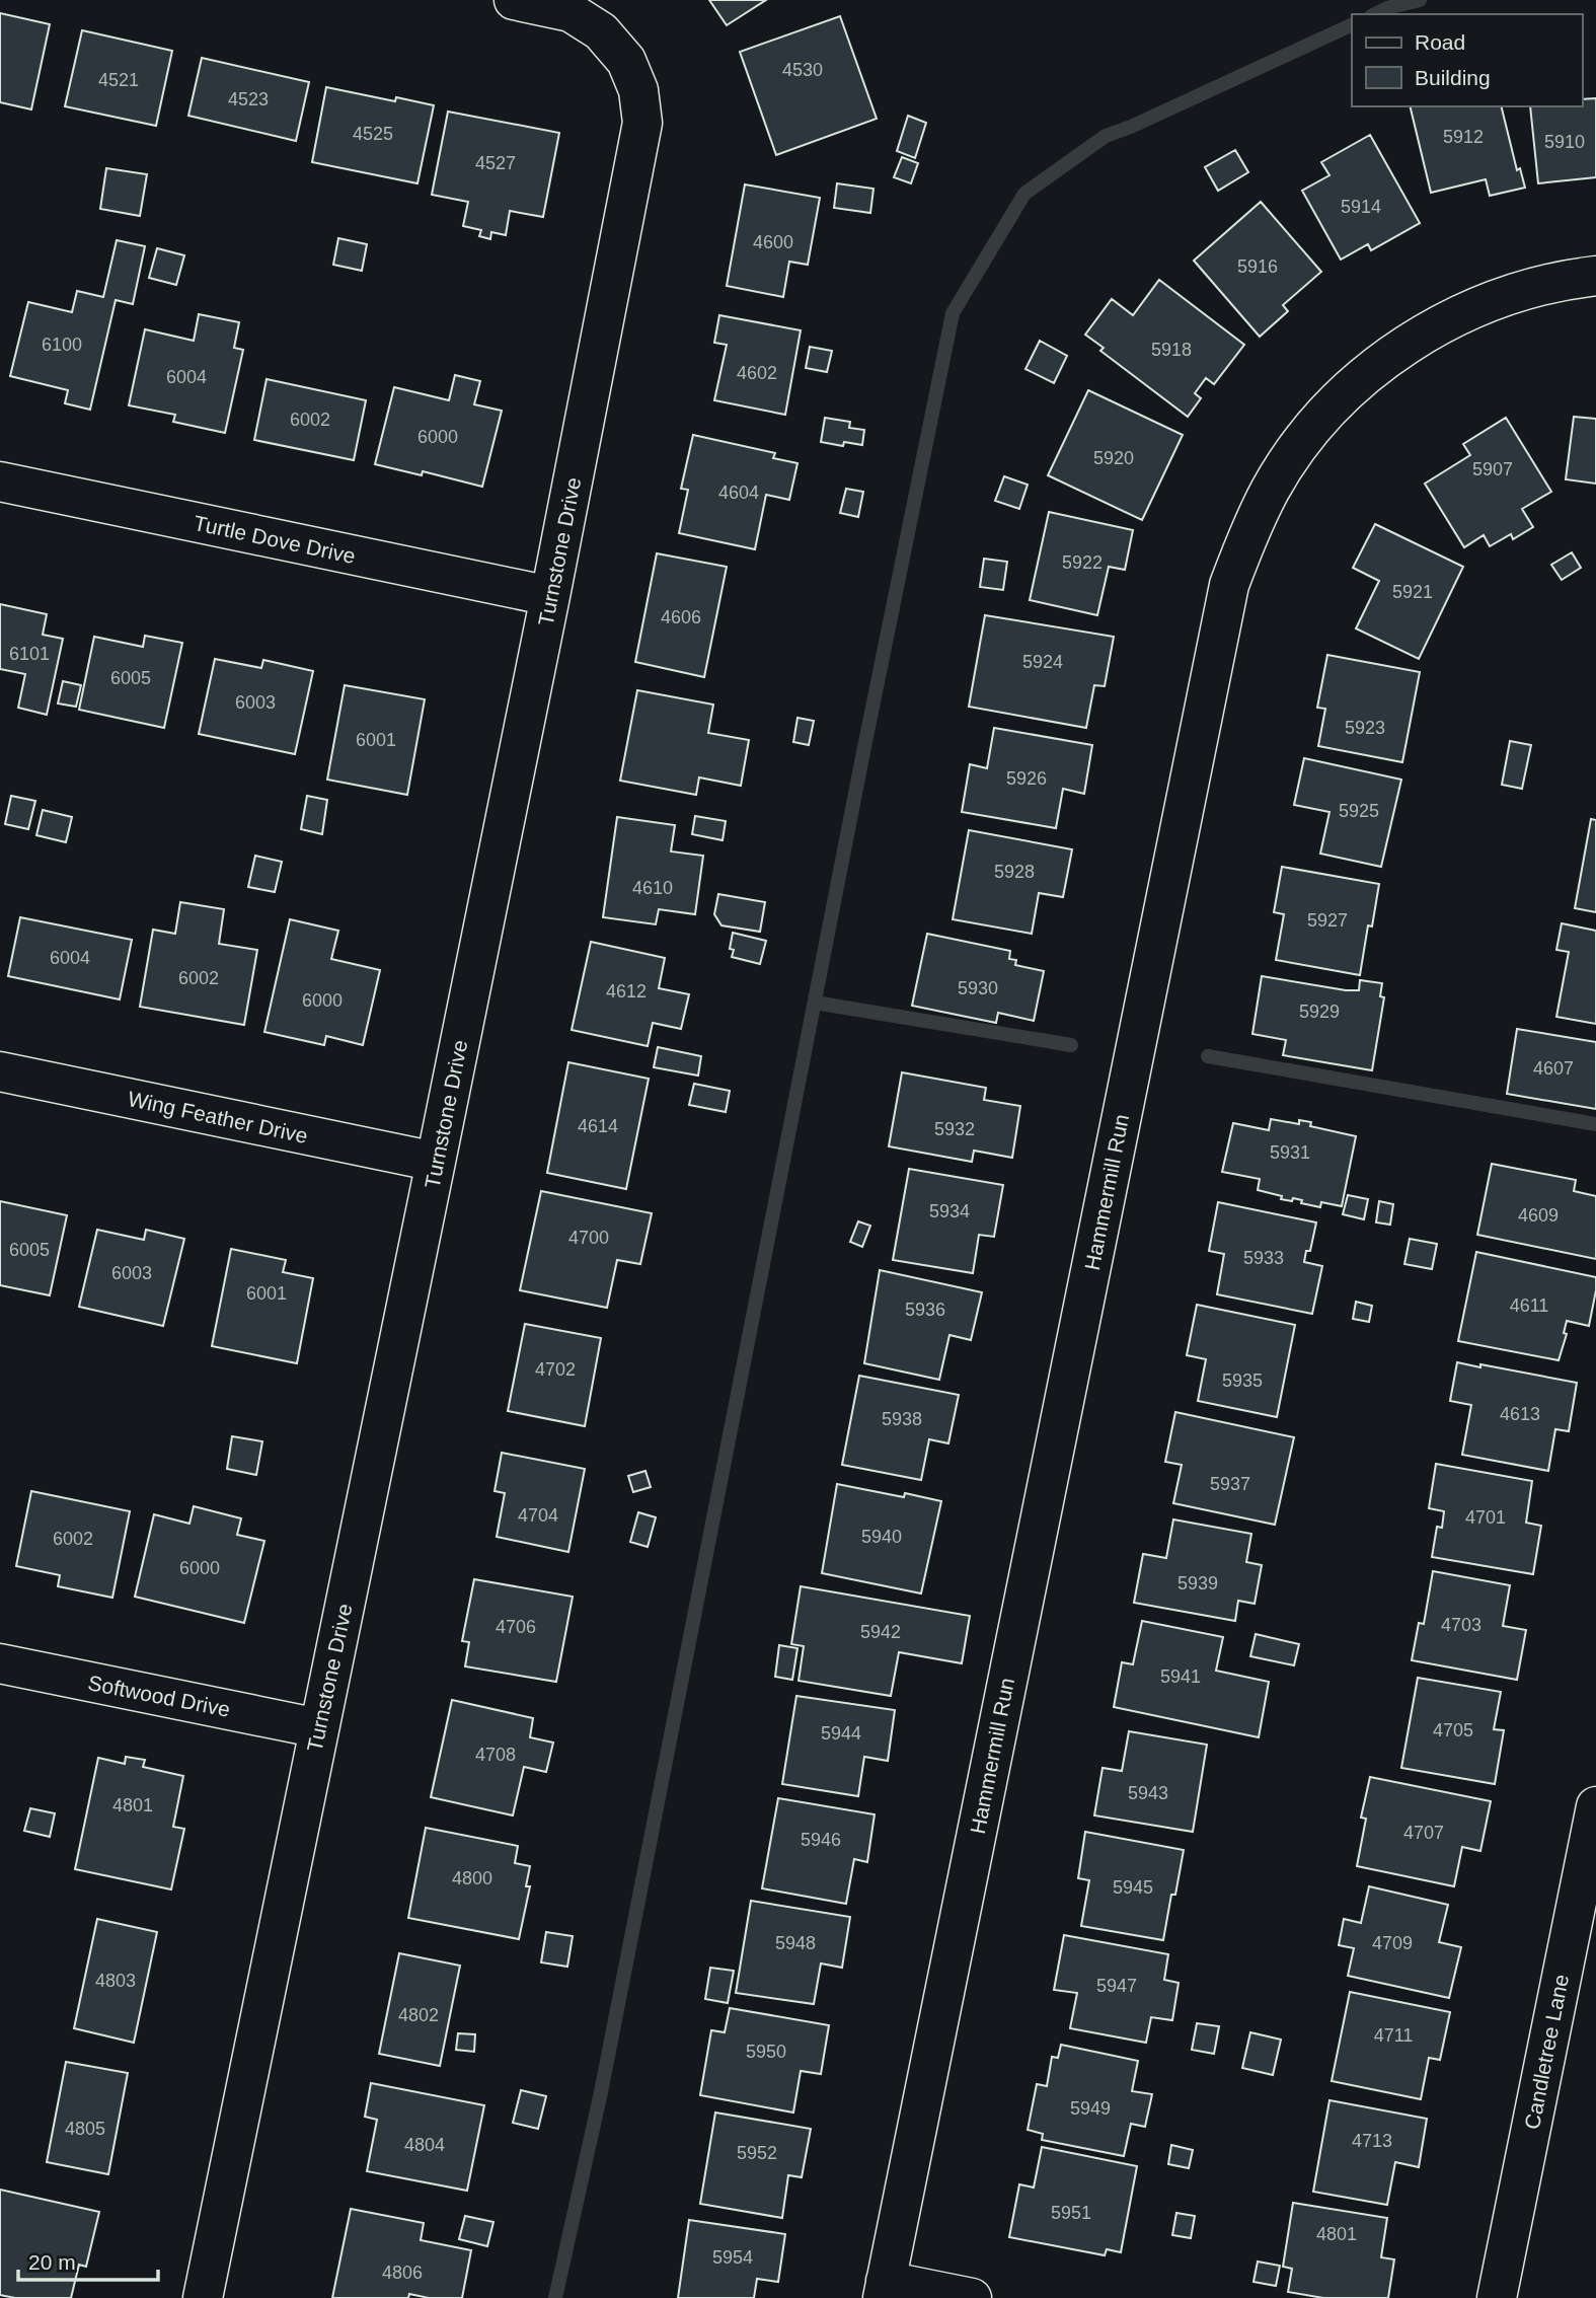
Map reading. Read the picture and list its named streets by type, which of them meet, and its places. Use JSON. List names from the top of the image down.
{
  "streets": {
    "street": [
      "Turtle Dove Drive",
      "Turnstone Drive",
      "Wing Feather Drive",
      "Hammermill Run",
      "Softwood Drive",
      "Candletree Lane"
    ]
  },
  "crossings": [
    ["Turtle Dove Drive", "Turnstone Drive"],
    ["Turnstone Drive", "Wing Feather Drive"],
    ["Turnstone Drive", "Softwood Drive"]
  ],
  "house_numbers": [
    "4530",
    "4521",
    "4523",
    "4525",
    "5912",
    "5910",
    "4527",
    "5914",
    "4600",
    "5916",
    "6100",
    "5918",
    "4602",
    "6004",
    "6002",
    "6000",
    "5920",
    "5907",
    "4604",
    "5922",
    "5921",
    "4606",
    "6101",
    "5924",
    "6005",
    "6003",
    "5923",
    "6001",
    "5926",
    "5925",
    "5928",
    "4610",
    "5927",
    "6004",
    "6002",
    "5930",
    "4612",
    "6000",
    "5929",
    "4607",
    "4614",
    "5932",
    "5931",
    "5934",
    "4609",
    "4700",
    "6005",
    "5933",
    "6003",
    "6001",
    "4611",
    "5936",
    "4702",
    "5935",
    "4613",
    "5938",
    "5937",
    "4704",
    "4701",
    "5940",
    "6002",
    "6000",
    "5939",
    "4703",
    "4706",
    "5942",
    "5941",
    "4705",
    "5944",
    "4708",
    "5943",
    "4801",
    "4707",
    "5946",
    "4800",
    "5945",
    "5948",
    "4709",
    "4803",
    "5947",
    "4802",
    "4711",
    "5950",
    "5949",
    "4805",
    "4713",
    "4804",
    "5952",
    "5951",
    "4801",
    "5954",
    "4806"
  ],
  "legend": ["Road", "Building"],
  "scale_bar": "20 m"
}
